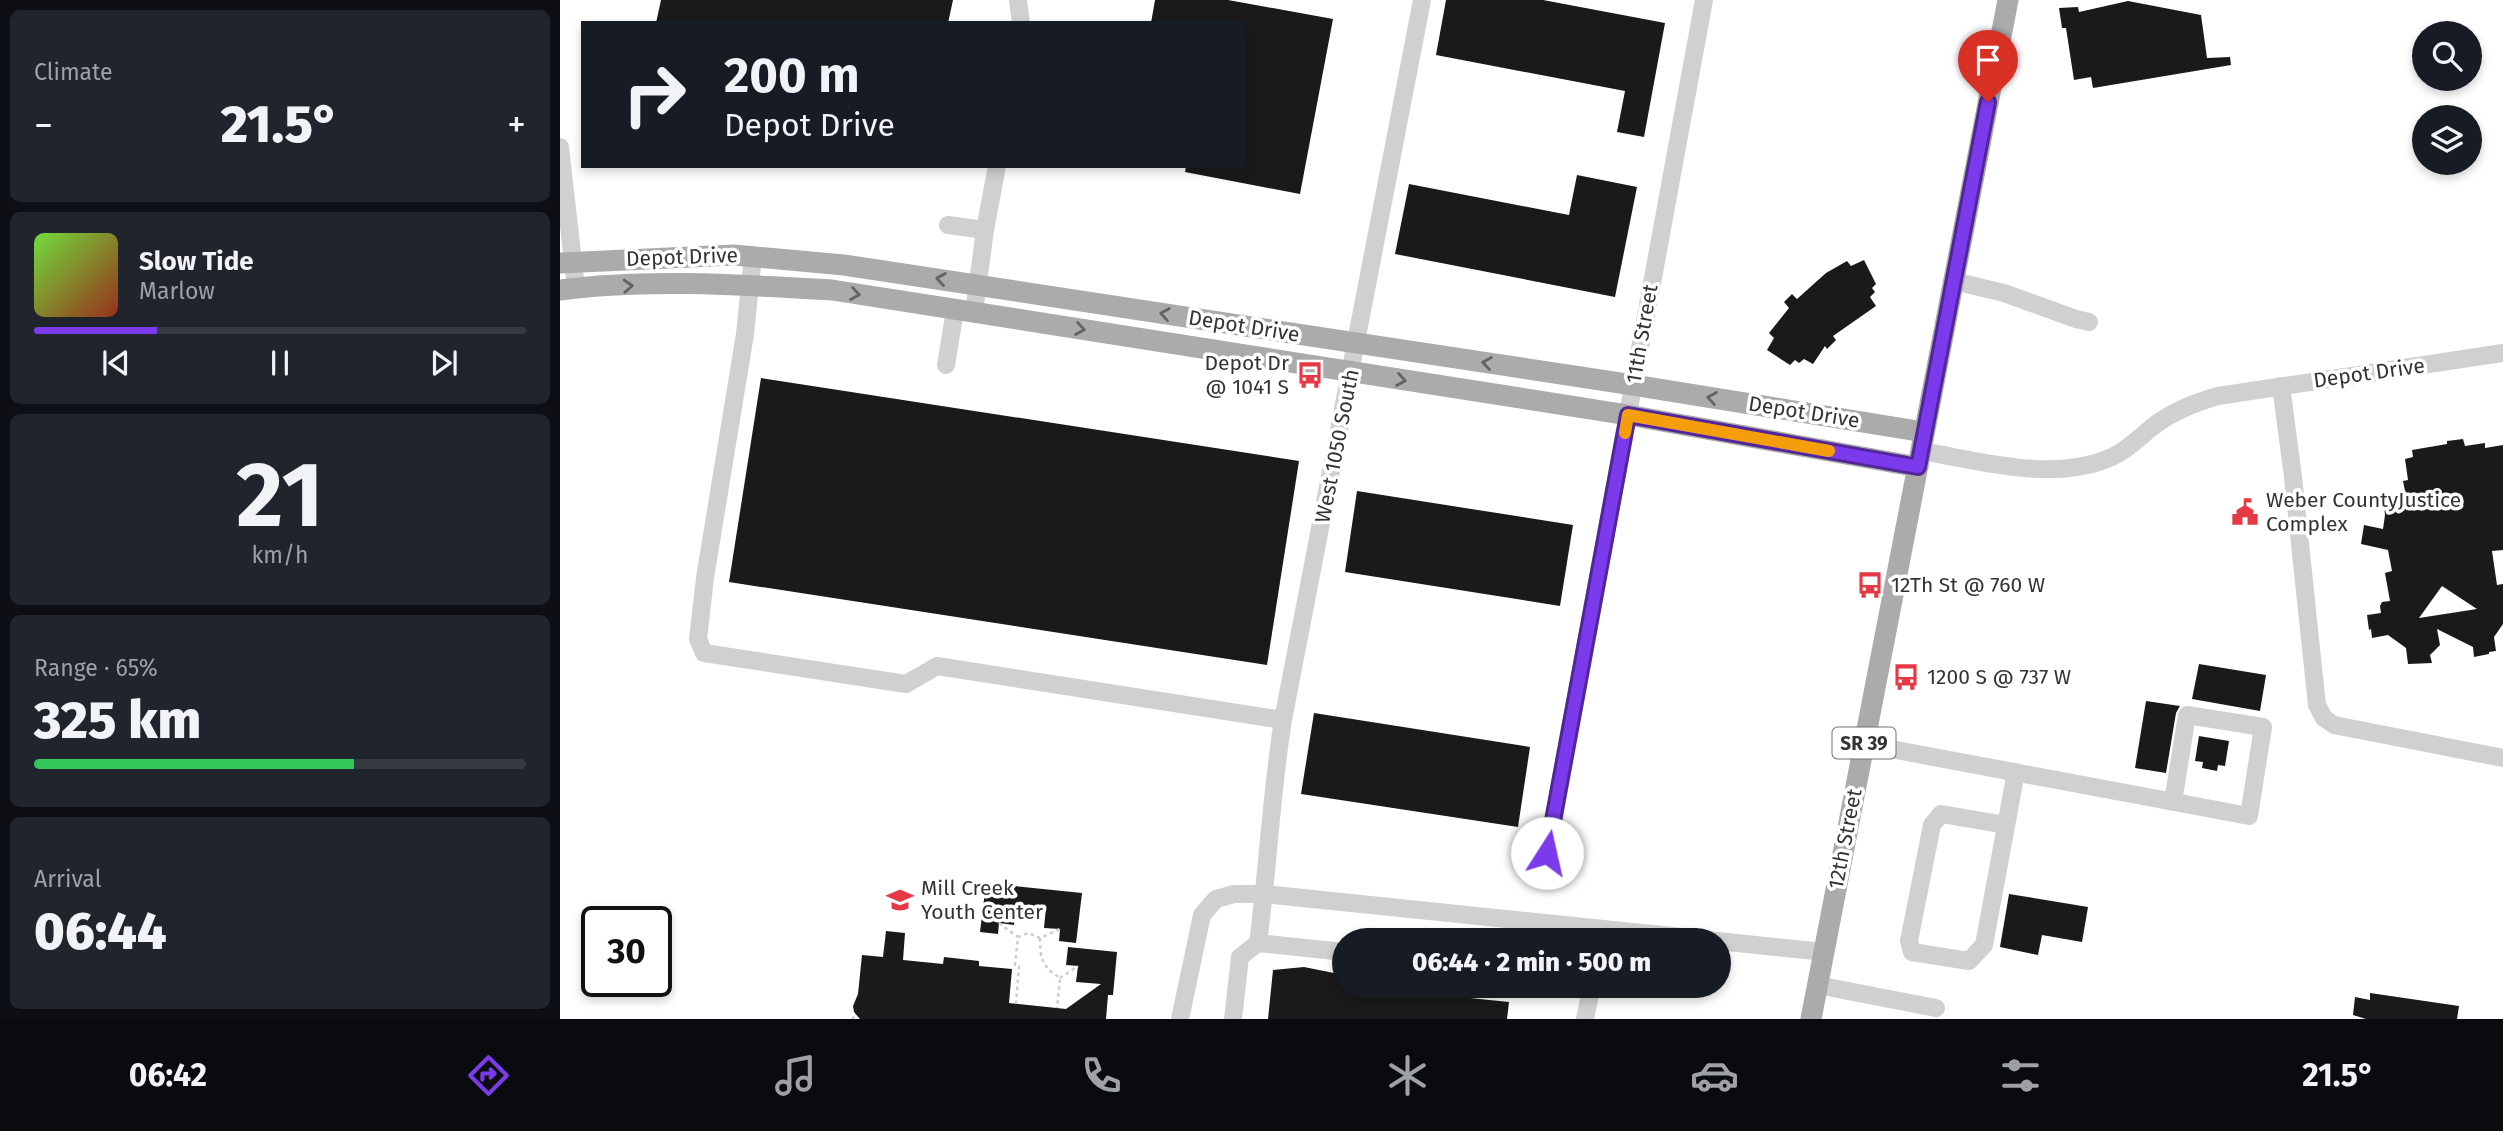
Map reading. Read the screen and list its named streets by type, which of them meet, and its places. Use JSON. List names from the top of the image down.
{
  "streets": {
    "main road": ["Depot Drive", "SR 39", "12th Street"],
    "street": ["11th Street", "West 1050 South"]
  },
  "crossings": [
    ["Depot Drive", "11th Street"],
    ["Depot Drive", "West 1050 South"],
    ["Depot Drive", "12th Street"]
  ],
  "places": {
    "bus stop": ["Depot Dr @ 1041 S", "12Th St @ 760 W", "1200 S @ 737 W"],
    "public building": ["Weber CountyJustice Complex"],
    "school or university": ["Mill Creek Youth Center"]
  },
  "page": {
    "tile": [
      "Climate",
      ["21", "km/h"],
      ["Range · 65%", "325 km"],
      ["Arrival", "06:44"]
    ],
    "turn": ["200 m", "Depot Drive"],
    "heat": ["−", "21.5°", "+"],
    "song": ["Slow Tide", "Marlow"],
    "limit": "30",
    "trip": "06:44 · 2 min · 500 m",
    "tabs": ["06:42", "21.5°"]
  }
}
